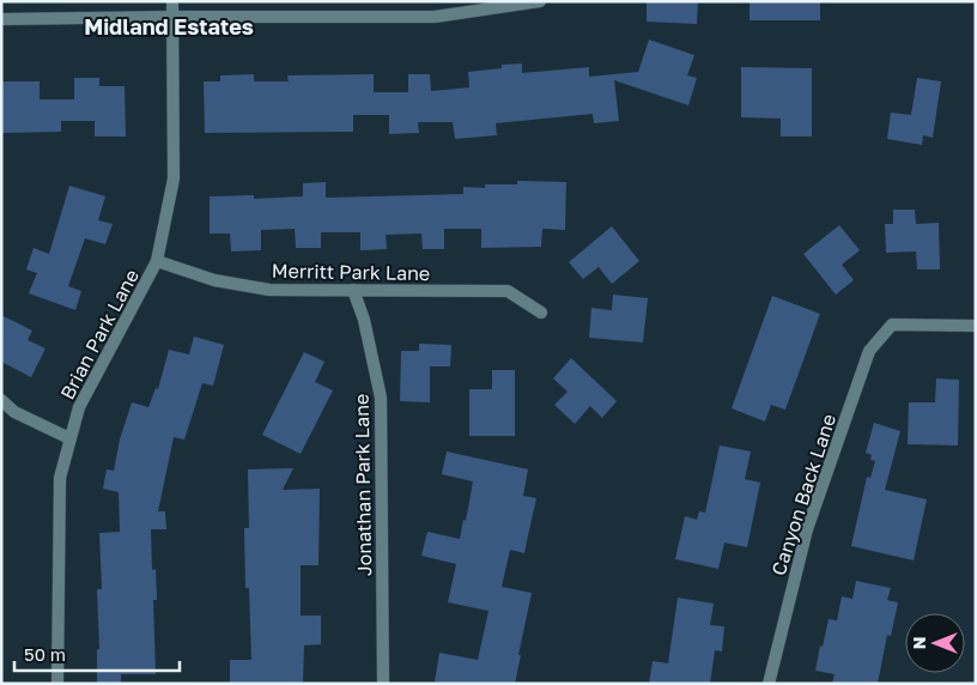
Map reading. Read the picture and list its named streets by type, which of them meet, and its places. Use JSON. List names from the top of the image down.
{
  "streets": {
    "street": [
      "Merritt Park Lane",
      "Brian Park Lane",
      "Jonathan Park Lane",
      "Canyon Back Lane"
    ]
  },
  "crossings": [
    ["Merritt Park Lane", "Brian Park Lane"],
    ["Merritt Park Lane", "Jonathan Park Lane"]
  ],
  "districts": ["Midland Estates"],
  "scale_bar": "50 m",
  "north": "left"
}
